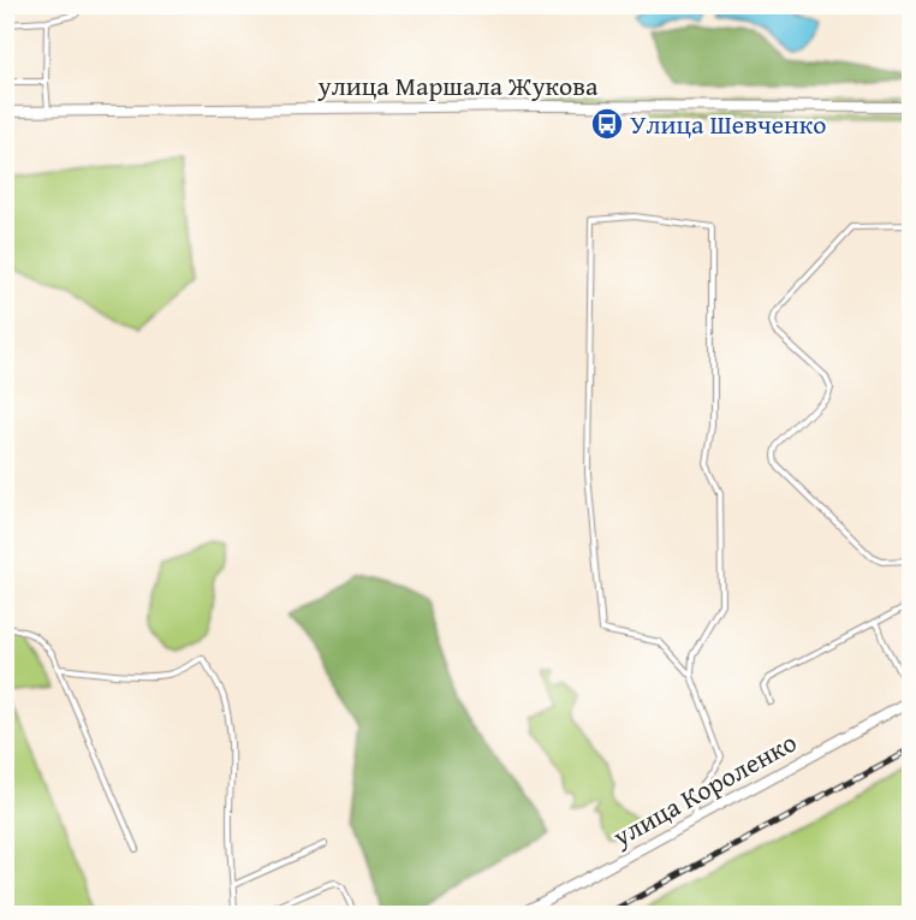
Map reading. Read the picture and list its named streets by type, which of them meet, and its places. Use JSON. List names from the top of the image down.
{
  "streets": {
    "street": ["улица Маршала Жукова", "улица Короленко"]
  },
  "places": {
    "bus stop": ["Улица Шевченко"]
  }
}
